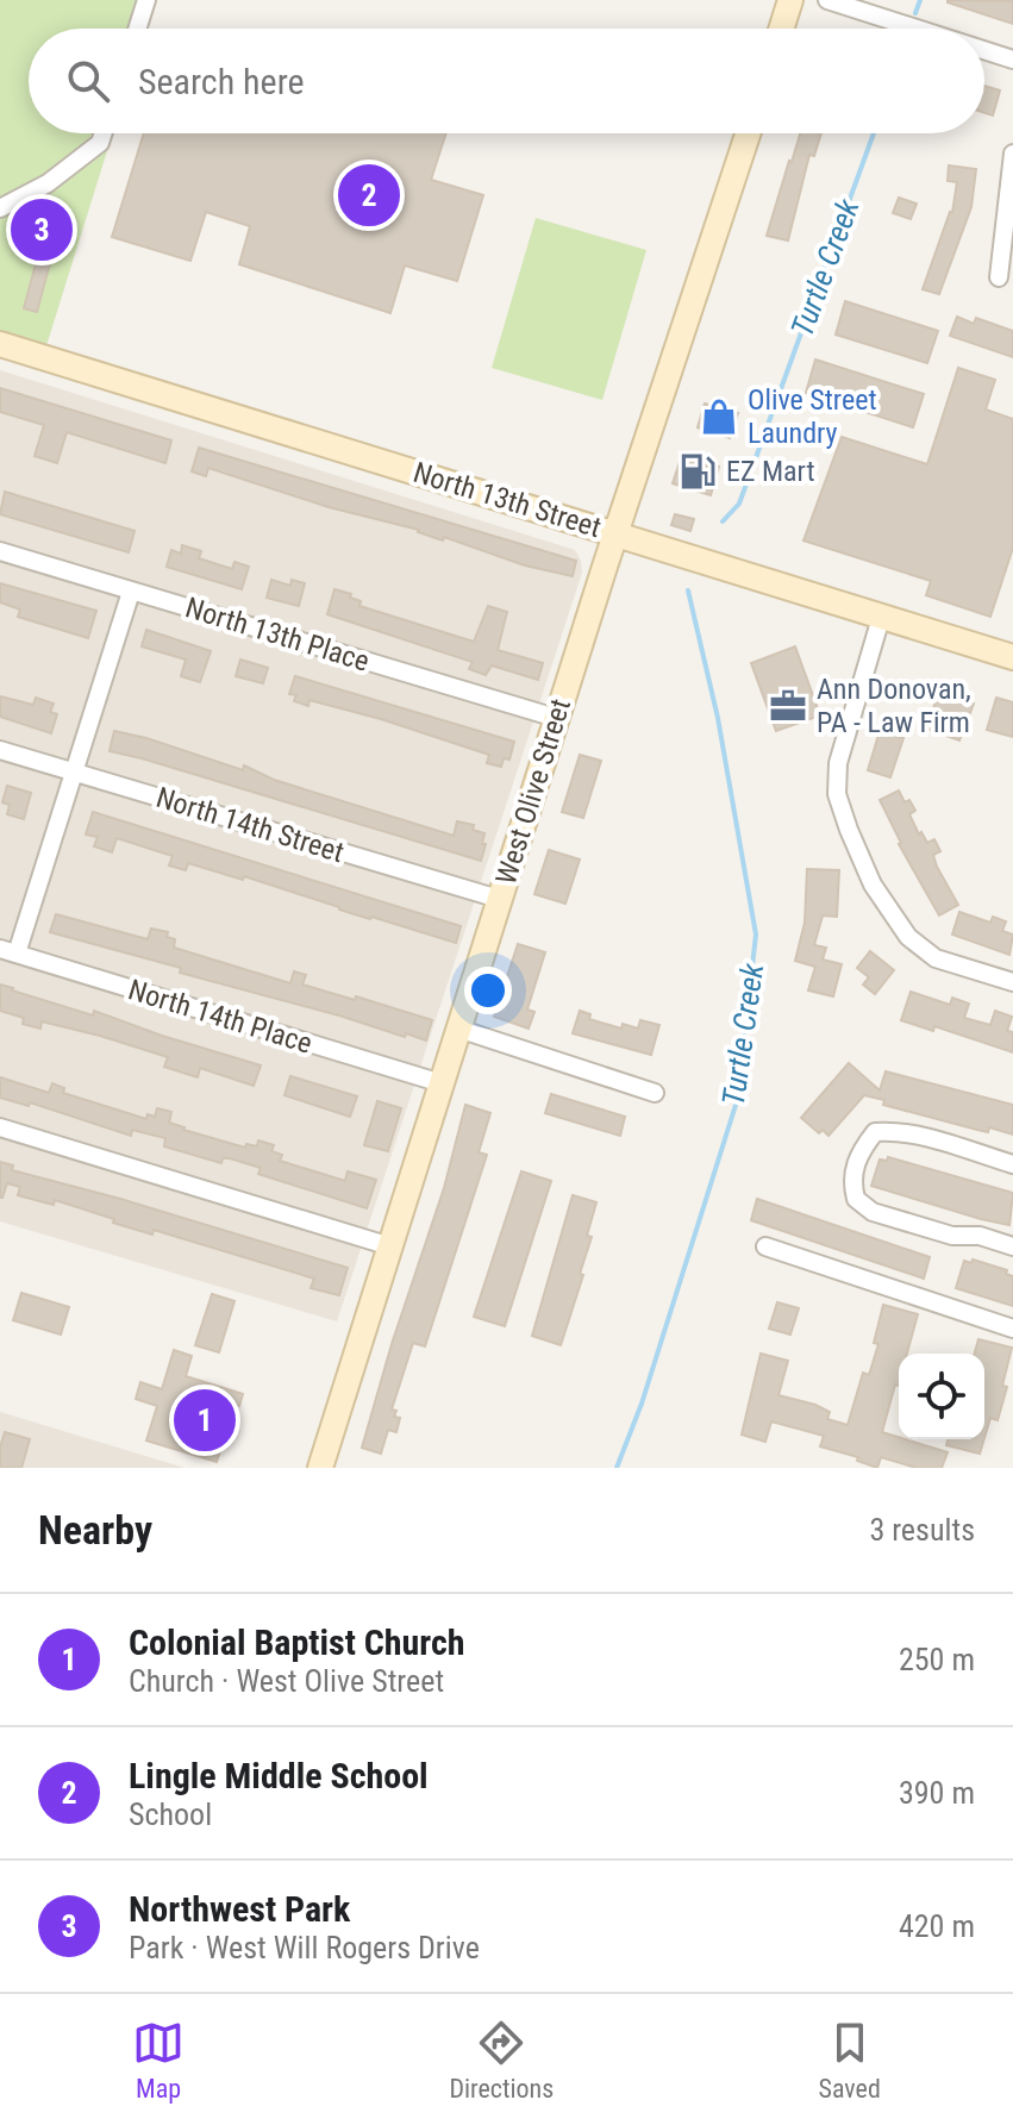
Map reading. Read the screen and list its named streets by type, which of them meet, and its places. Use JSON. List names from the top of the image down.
{
  "streets": {
    "main road": ["North 13th Street", "West Olive Street"],
    "street": ["North 13th Place", "North 14th Street", "North 14th Place"]
  },
  "crossings": [
    ["North 13th Street", "West Olive Street"],
    ["North 13th Place", "West Olive Street"],
    ["West Olive Street", "North 14th Street"],
    ["West Olive Street", "North 14th Place"]
  ],
  "water": ["Turtle Creek"],
  "places": {
    "shop": ["Olive Street Laundry"],
    "fuel station": ["EZ Mart"],
    "office": ["Ann Donovan, PA - Law Firm"]
  },
  "page": {
    "search": "Search here",
    "pins": ["2", "3", "1"],
    "heading": ["Nearby", "3 results"],
    "list": [
      {
        "mark": "1",
        "name": "Colonial Baptist Church",
        "note": "Church · West Olive Street",
        "value": "250 m"
      },
      {
        "mark": "2",
        "name": "Lingle Middle School",
        "note": "School",
        "value": "390 m"
      },
      {
        "mark": "3",
        "name": "Northwest Park",
        "note": "Park · West Will Rogers Drive",
        "value": "420 m"
      }
    ],
    "nav": ["Map", "Directions", "Saved"]
  }
}
